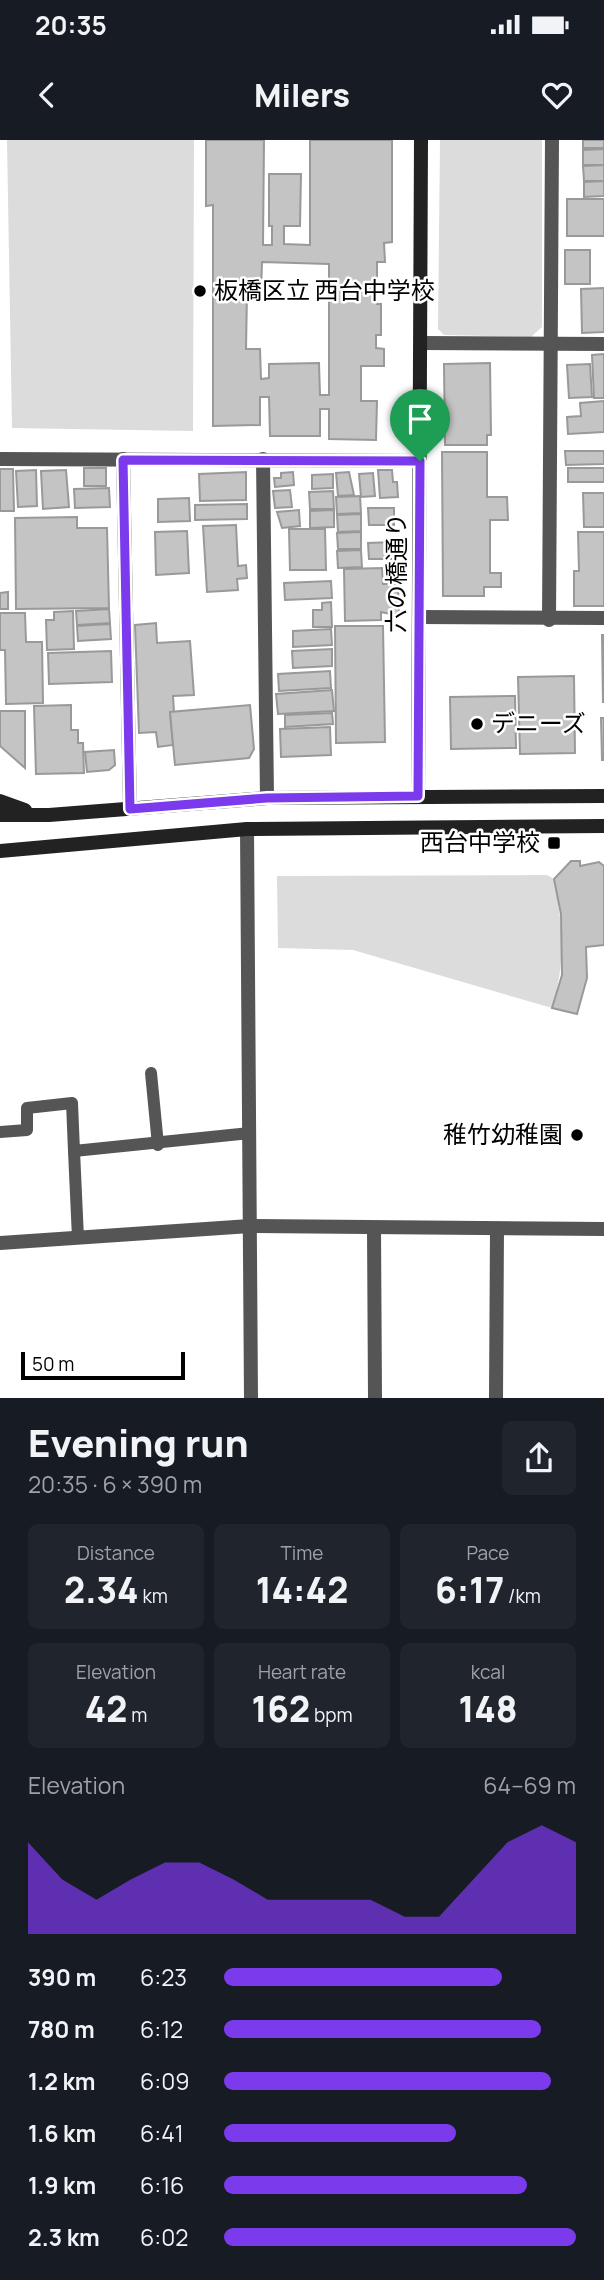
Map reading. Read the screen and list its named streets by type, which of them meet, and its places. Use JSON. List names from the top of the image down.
{
  "streets": {
    "main road": ["六の橋通り"]
  },
  "places": {
    "other": ["板橋区立 西台中学校", "デニーズ", "稚竹幼稚園"],
    "transit": ["西台中学校"]
  },
  "scale_bar": "50 m",
  "page": {
    "status": "20:35",
    "header": "Milers",
    "scale": "50 m",
    "heading": ["Evening run", "20:35 · 6 × 390 m"],
    "stats": [
      ["Distance", "2.34 km"],
      ["Time", "14:42"],
      ["Pace", "6:17 /km"],
      ["Elevation", "42 m"],
      ["Heart rate", "162 bpm"],
      ["kcal", "148"]
    ],
    "chart": ["Elevation", "64–69 m"],
    "list": [
      {
        "name": "390 m",
        "note": "6:23"
      },
      {
        "name": "780 m",
        "note": "6:12"
      },
      {
        "name": "1.2 km",
        "note": "6:09"
      },
      {
        "name": "1.6 km",
        "note": "6:41"
      },
      {
        "name": "1.9 km",
        "note": "6:16"
      },
      {
        "name": "2.3 km",
        "note": "6:02"
      }
    ]
  }
}
